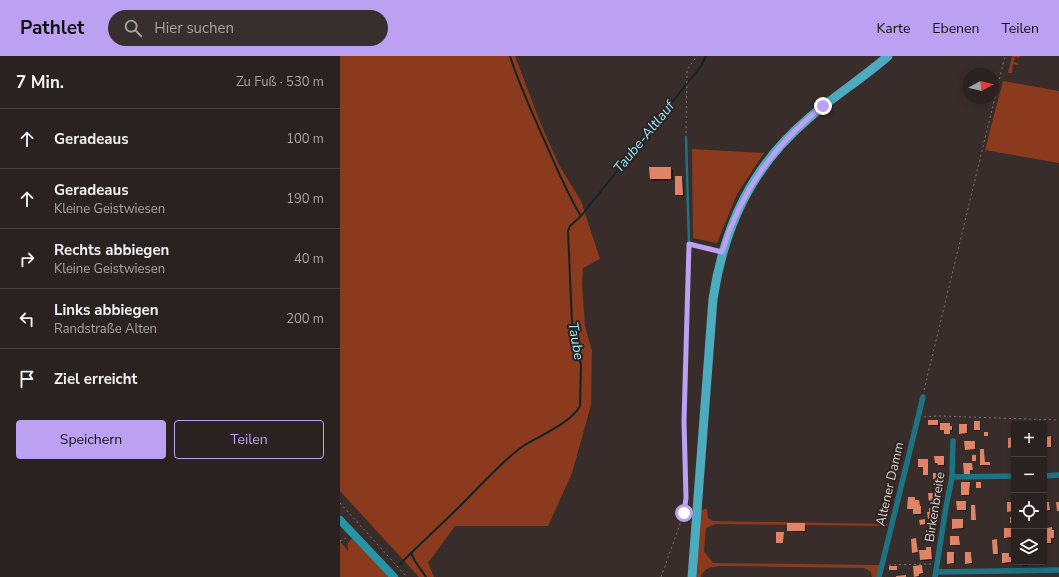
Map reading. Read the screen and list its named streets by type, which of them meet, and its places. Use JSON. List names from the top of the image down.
{
  "streets": {
    "street": ["Altener Damm", "Birkenbreite"]
  },
  "water": ["Taube-Altlauf", "Taube"],
  "north": "right",
  "page": {
    "header": "Pathlet",
    "search": "Hier suchen",
    "nav": ["Karte", "Ebenen", "Teilen"],
    "heading": ["7 Min.", "Zu Fuß · 530 m"],
    "list": [
      ["Geradeaus", "100 m"],
      ["Geradeaus", "Kleine Geistwiesen", "190 m"],
      ["Rechts abbiegen", "Kleine Geistwiesen", "40 m"],
      ["Links abbiegen", "Randstraße Alten", "200 m"],
      "Ziel erreicht"
    ],
    "buttons": ["Speichern", "Teilen"],
    "map_buttons": ["+", "−"]
  }
}
